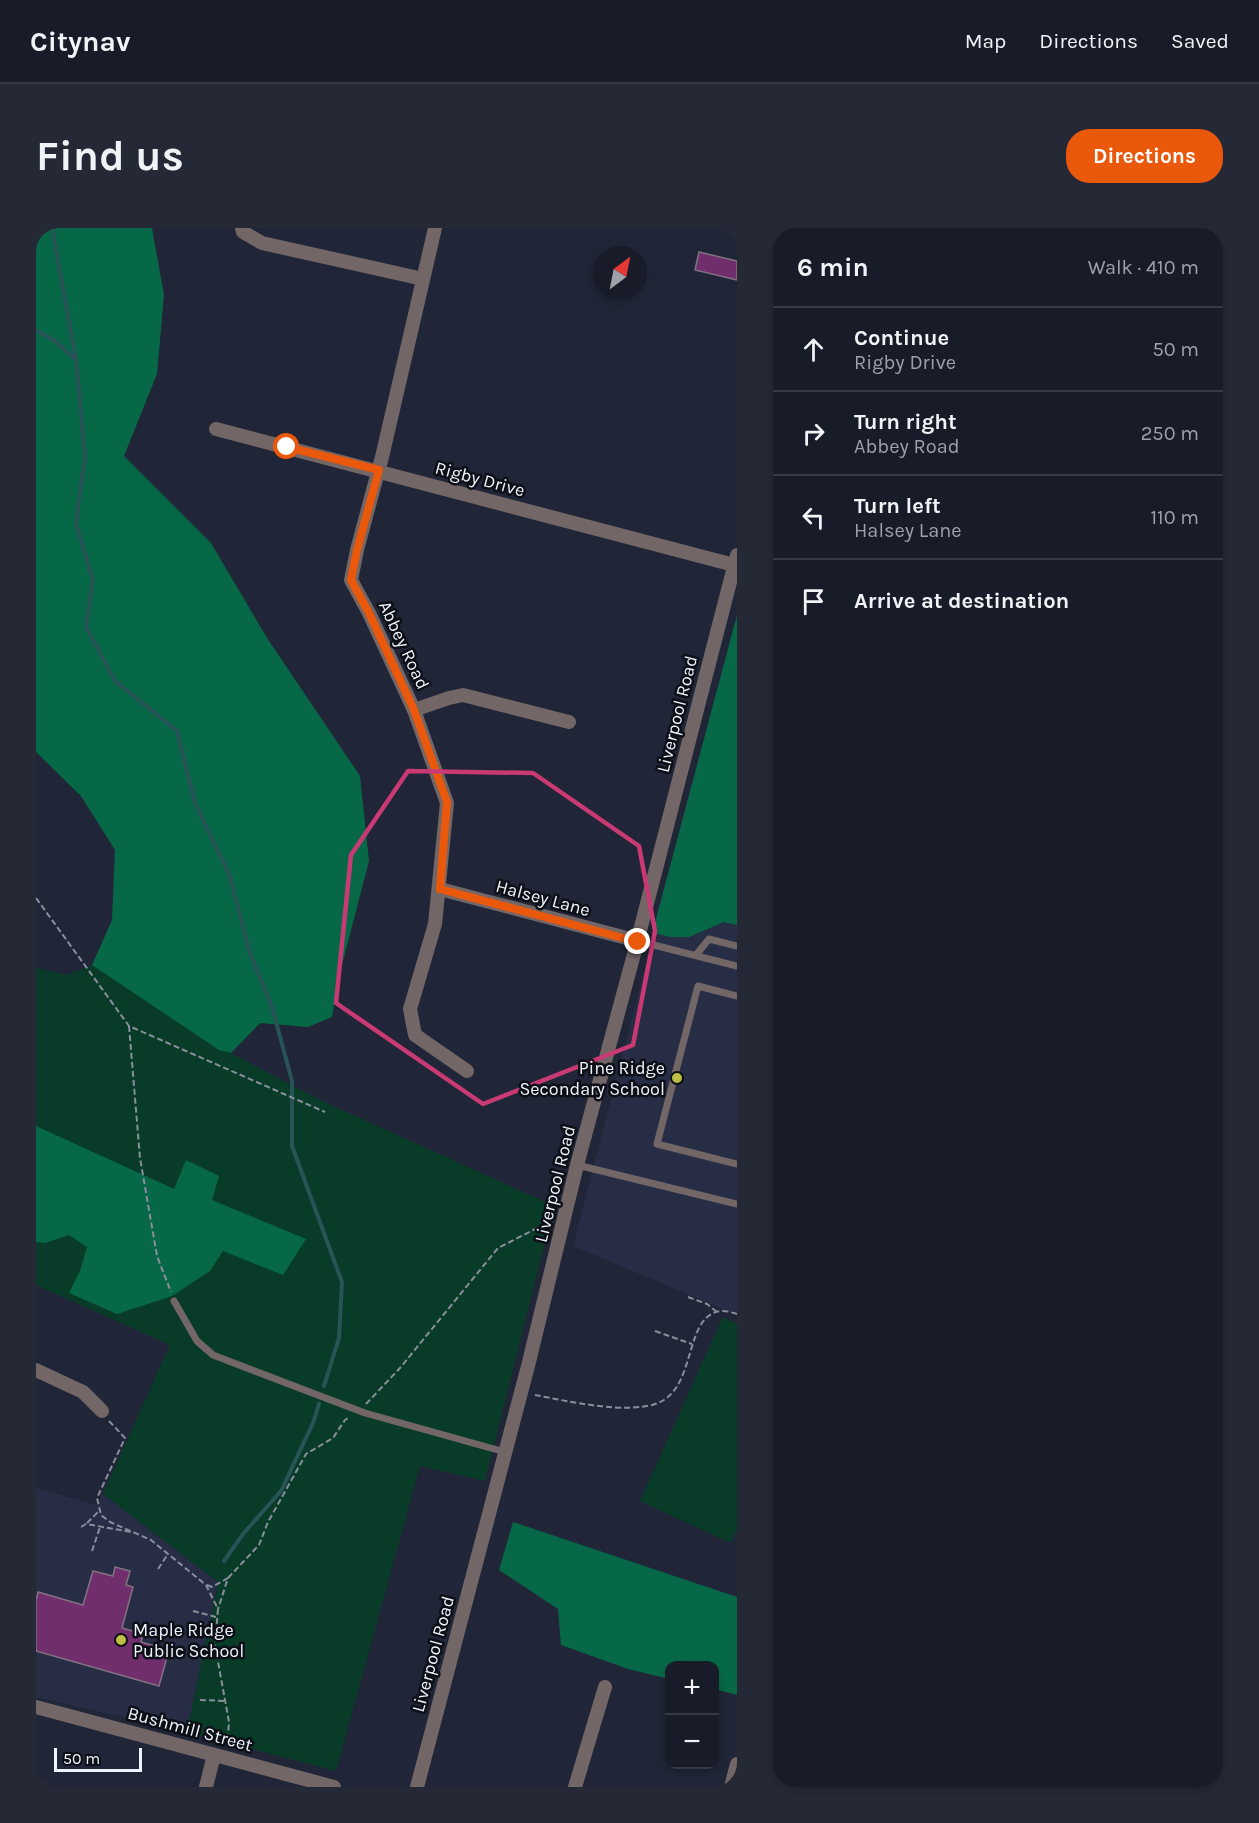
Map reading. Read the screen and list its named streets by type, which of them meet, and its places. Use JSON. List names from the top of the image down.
{
  "streets": {
    "street": [
      "Rigby Drive",
      "Abbey Road",
      "Liverpool Road",
      "Halsey Lane",
      "Bushmill Street"
    ]
  },
  "crossings": [
    ["Rigby Drive", "Abbey Road"],
    ["Rigby Drive", "Liverpool Road"],
    ["Abbey Road", "Halsey Lane"],
    ["Liverpool Road", "Halsey Lane"]
  ],
  "places": ["Pine Ridge Secondary School", "Maple Ridge Public School"],
  "scale_bar": "50 m",
  "north": "top right",
  "page": {
    "header": "Citynav",
    "nav": ["Map", "Directions", "Saved"],
    "buttons": "Directions",
    "title": "Find us",
    "heading": ["6 min", "Walk · 410 m"],
    "list": [
      ["Continue", "Rigby Drive", "50 m"],
      ["Turn right", "Abbey Road", "250 m"],
      ["Turn left", "Halsey Lane", "110 m"],
      "Arrive at destination"
    ],
    "map_buttons": ["+", "−"],
    "scale": "50 m"
  }
}
